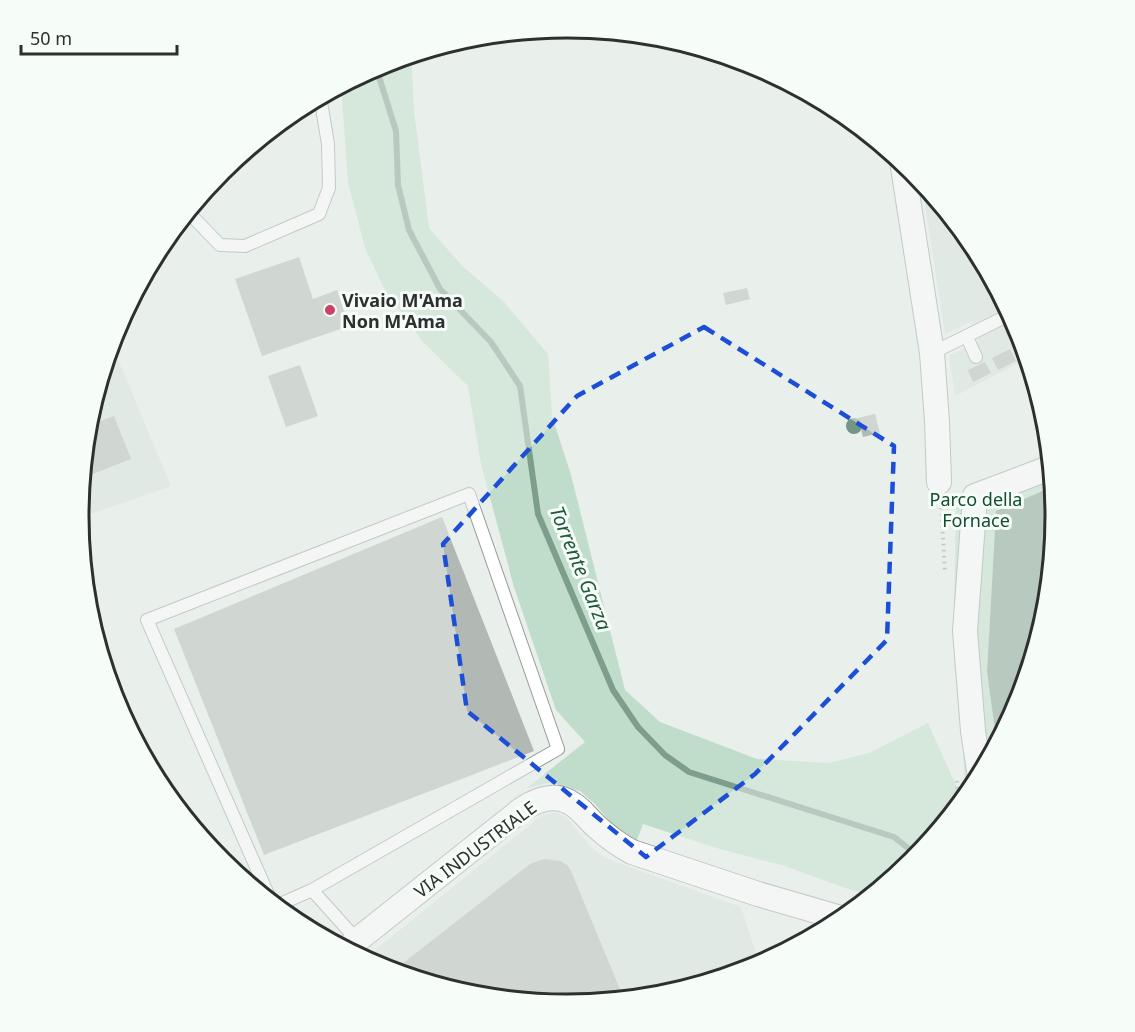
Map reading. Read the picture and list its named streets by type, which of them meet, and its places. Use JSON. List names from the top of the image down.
{
  "streets": {
    "street": ["VIA INDUSTRIALE"]
  },
  "water": ["Torrente Garza"],
  "parks": ["Parco della Fornace"],
  "places": ["Vivaio M'Ama Non M'Ama"],
  "scale_bar": "50 m"
}
